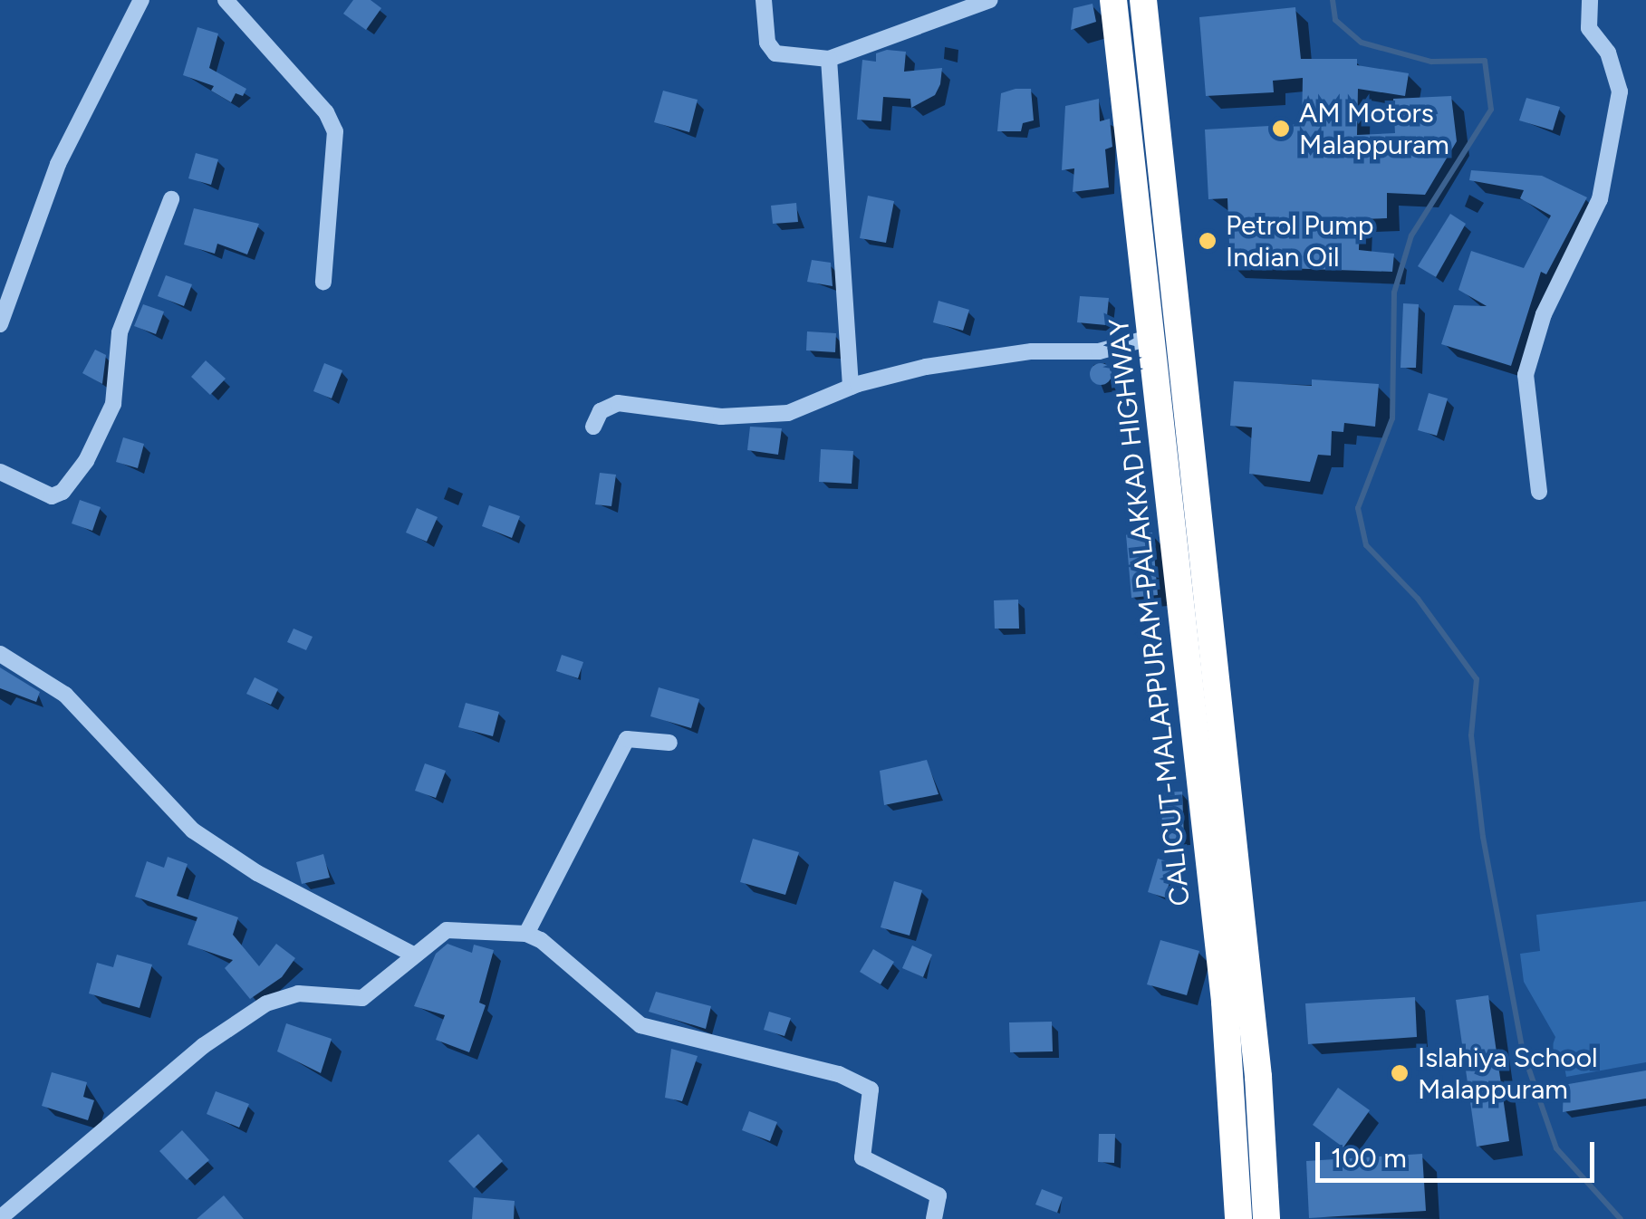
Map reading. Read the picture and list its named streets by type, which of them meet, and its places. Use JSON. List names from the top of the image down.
{
  "streets": {
    "highway": ["CALICUT-MALAPPURAM-PALAKKAD HIGHWAY"]
  },
  "places": ["AM Motors Malappuram", "Petrol Pump Indian Oil", "Islahiya School Malappuram"],
  "scale_bar": "100 m"
}
